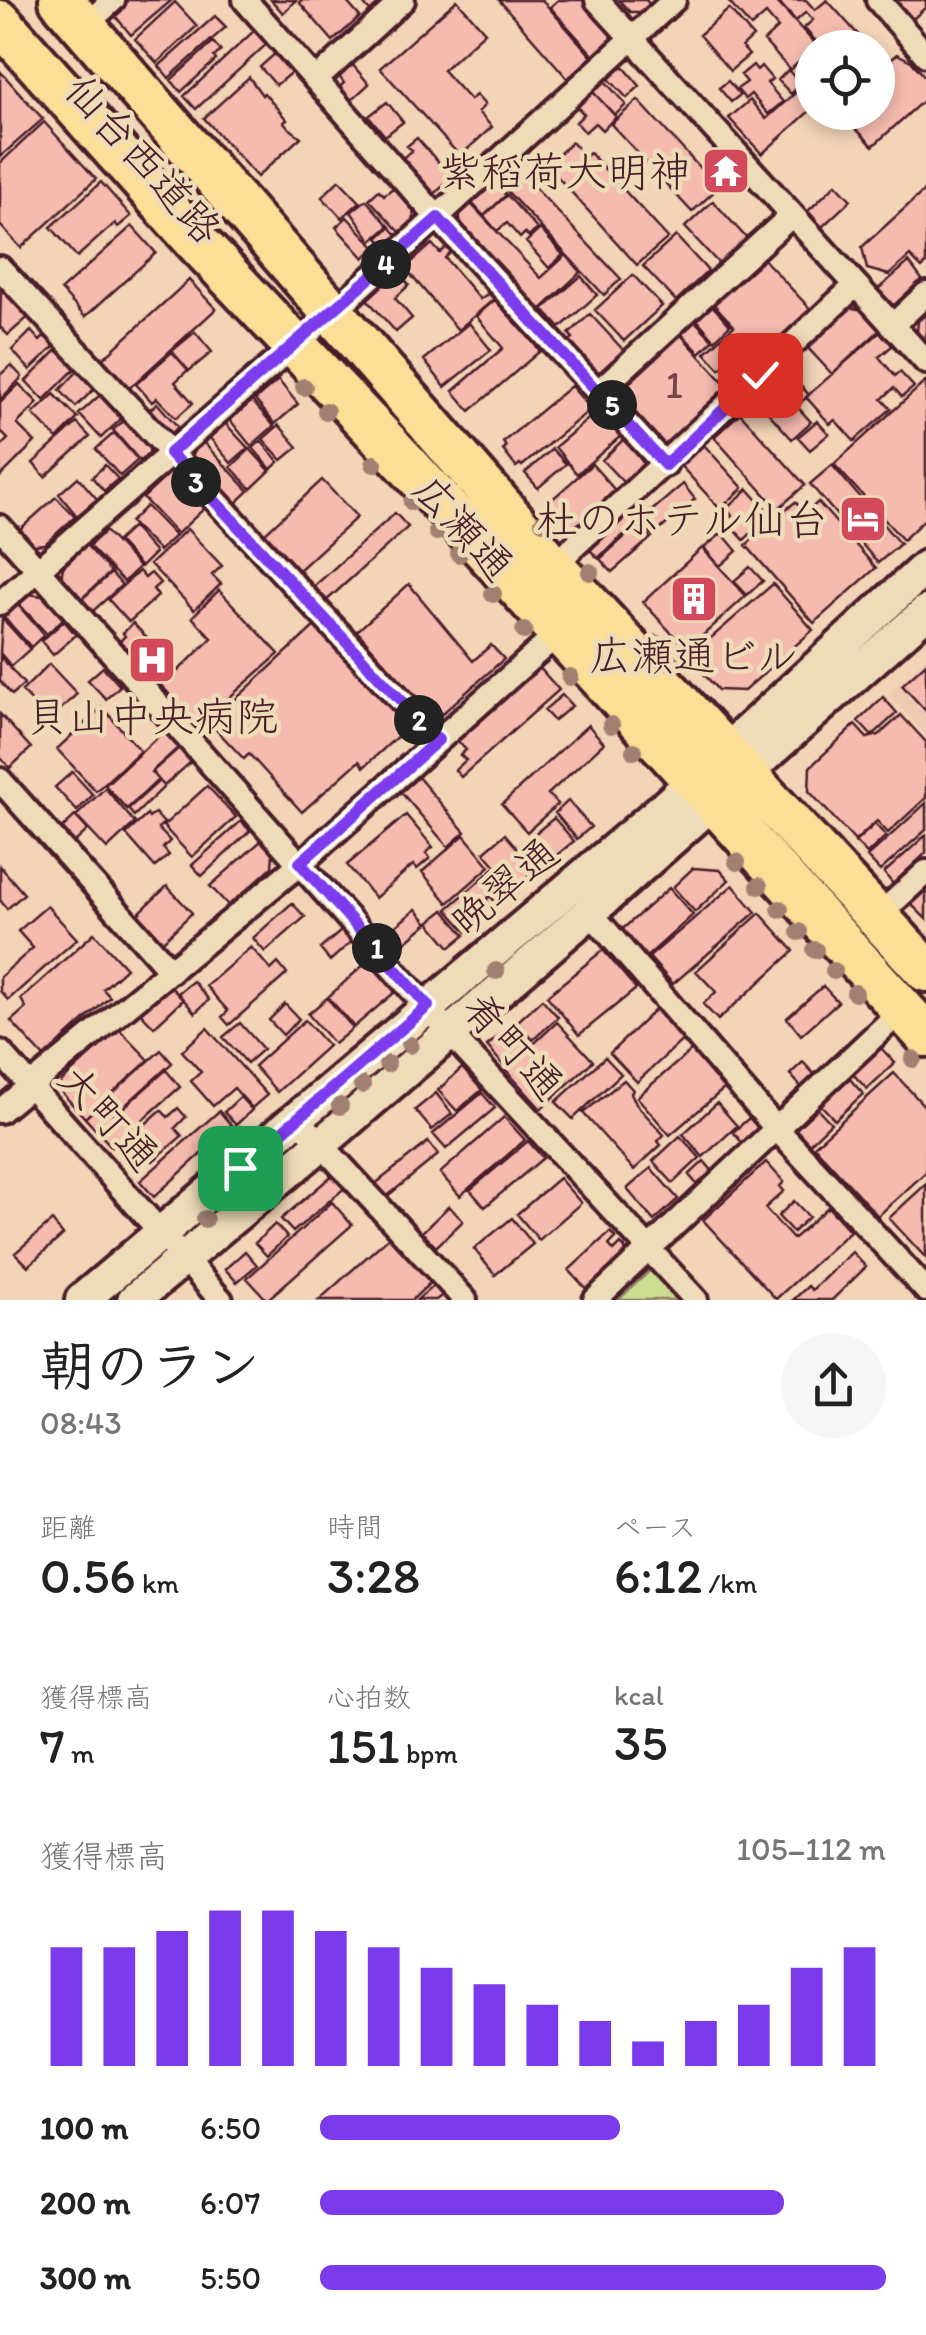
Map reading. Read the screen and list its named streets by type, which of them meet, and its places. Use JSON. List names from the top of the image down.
{
  "streets": {
    "highway": ["仙台西道路", "広瀬通"],
    "street": ["晩翠通", "肴町通", "大町通"]
  },
  "crossings": [
    ["仙台西道路", "広瀬通"],
    ["広瀬通", "晩翠通"],
    ["晩翠通", "肴町通"],
    ["晩翠通", "大町通"]
  ],
  "places": {
    "temple": ["紫稻荷大明神"],
    "hotel": ["杜のホテル仙台"],
    "building": ["広瀬通ビル"],
    "hospital": ["貝山中央病院"]
  },
  "house_numbers": ["1"],
  "page": {
    "pins": [
      "4",
      "5",
      "3",
      "2",
      "1"
    ],
    "heading": ["朝のラン", "08:43"],
    "stats": [
      ["距離", "0.56 km"],
      ["時間", "3:28"],
      ["ペース", "6:12 /km"],
      ["獲得標高", "7 m"],
      ["心拍数", "151 bpm"],
      ["kcal", "35"]
    ],
    "chart": ["獲得標高", "105–112 m"],
    "list": [
      {
        "name": "100 m",
        "note": "6:50"
      },
      {
        "name": "200 m",
        "note": "6:07"
      },
      {
        "name": "300 m",
        "note": "5:50"
      }
    ]
  }
}
